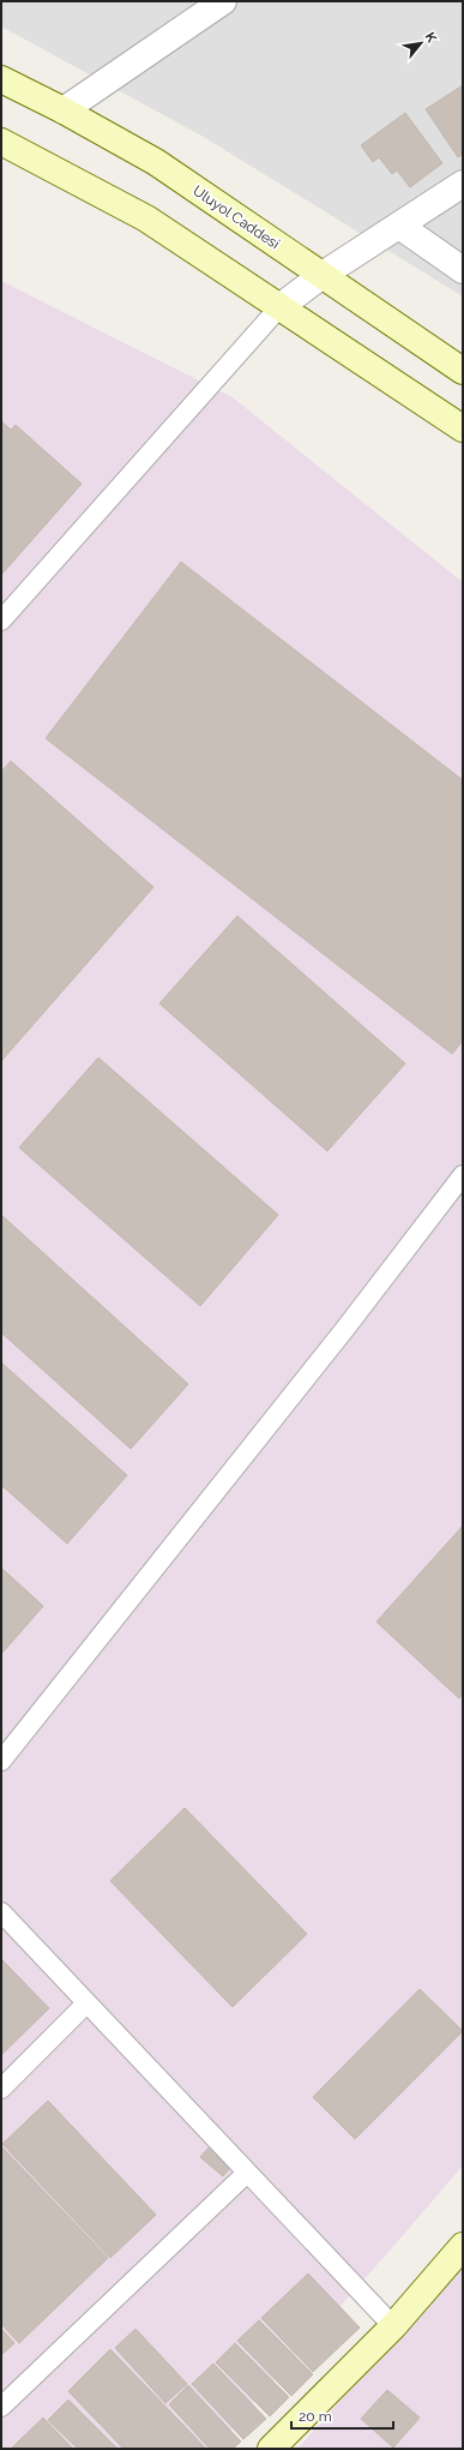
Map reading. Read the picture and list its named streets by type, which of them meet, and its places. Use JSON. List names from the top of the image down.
{
  "streets": {
    "main road": ["Uluyol Caddesi"]
  },
  "scale_bar": "20 m",
  "north": "top right"
}
